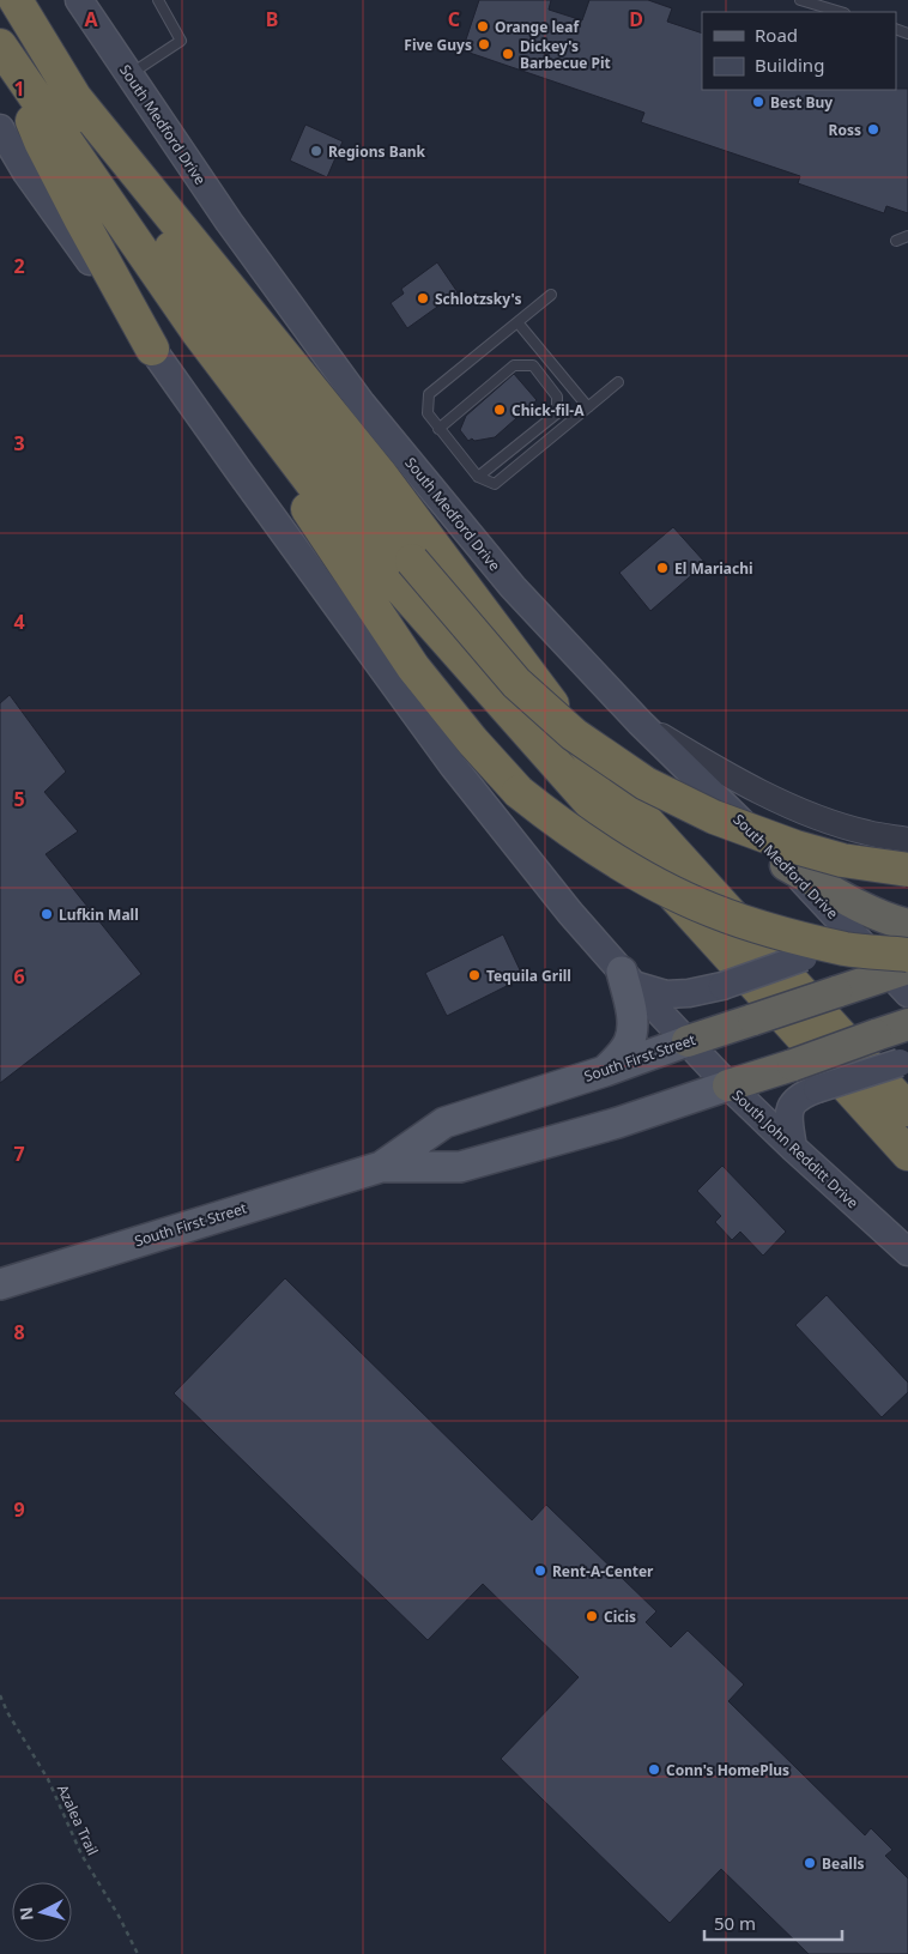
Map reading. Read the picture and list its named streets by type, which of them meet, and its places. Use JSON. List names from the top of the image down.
{
  "streets": {
    "highway": ["South First Street"],
    "main road": ["South Medford Drive", "South John Redditt Drive"],
    "path": ["Azalea Trail"]
  },
  "crossings": [
    ["South Medford Drive", "South First Street"],
    ["South First Street", "South John Redditt Drive"]
  ],
  "places": [
    "Orange leaf",
    "Five Guys",
    "Dickey's Barbecue Pit",
    "Best Buy",
    "Ross",
    "Regions Bank",
    "Schlotzsky's",
    "Chick-fil-A",
    "El Mariachi",
    "Lufkin Mall",
    "Tequila Grill",
    "Rent-A-Center",
    "Cicis",
    "Conn's HomePlus",
    "Bealls"
  ],
  "legend": ["Road", "Building"],
  "scale_bar": "50 m",
  "north": "left",
  "grid": {
    "columns": [
      "A",
      "B",
      "C",
      "D"
    ],
    "rows": [
      "1",
      "2",
      "3",
      "4",
      "5",
      "6",
      "7",
      "8",
      "9"
    ]
  }
}
